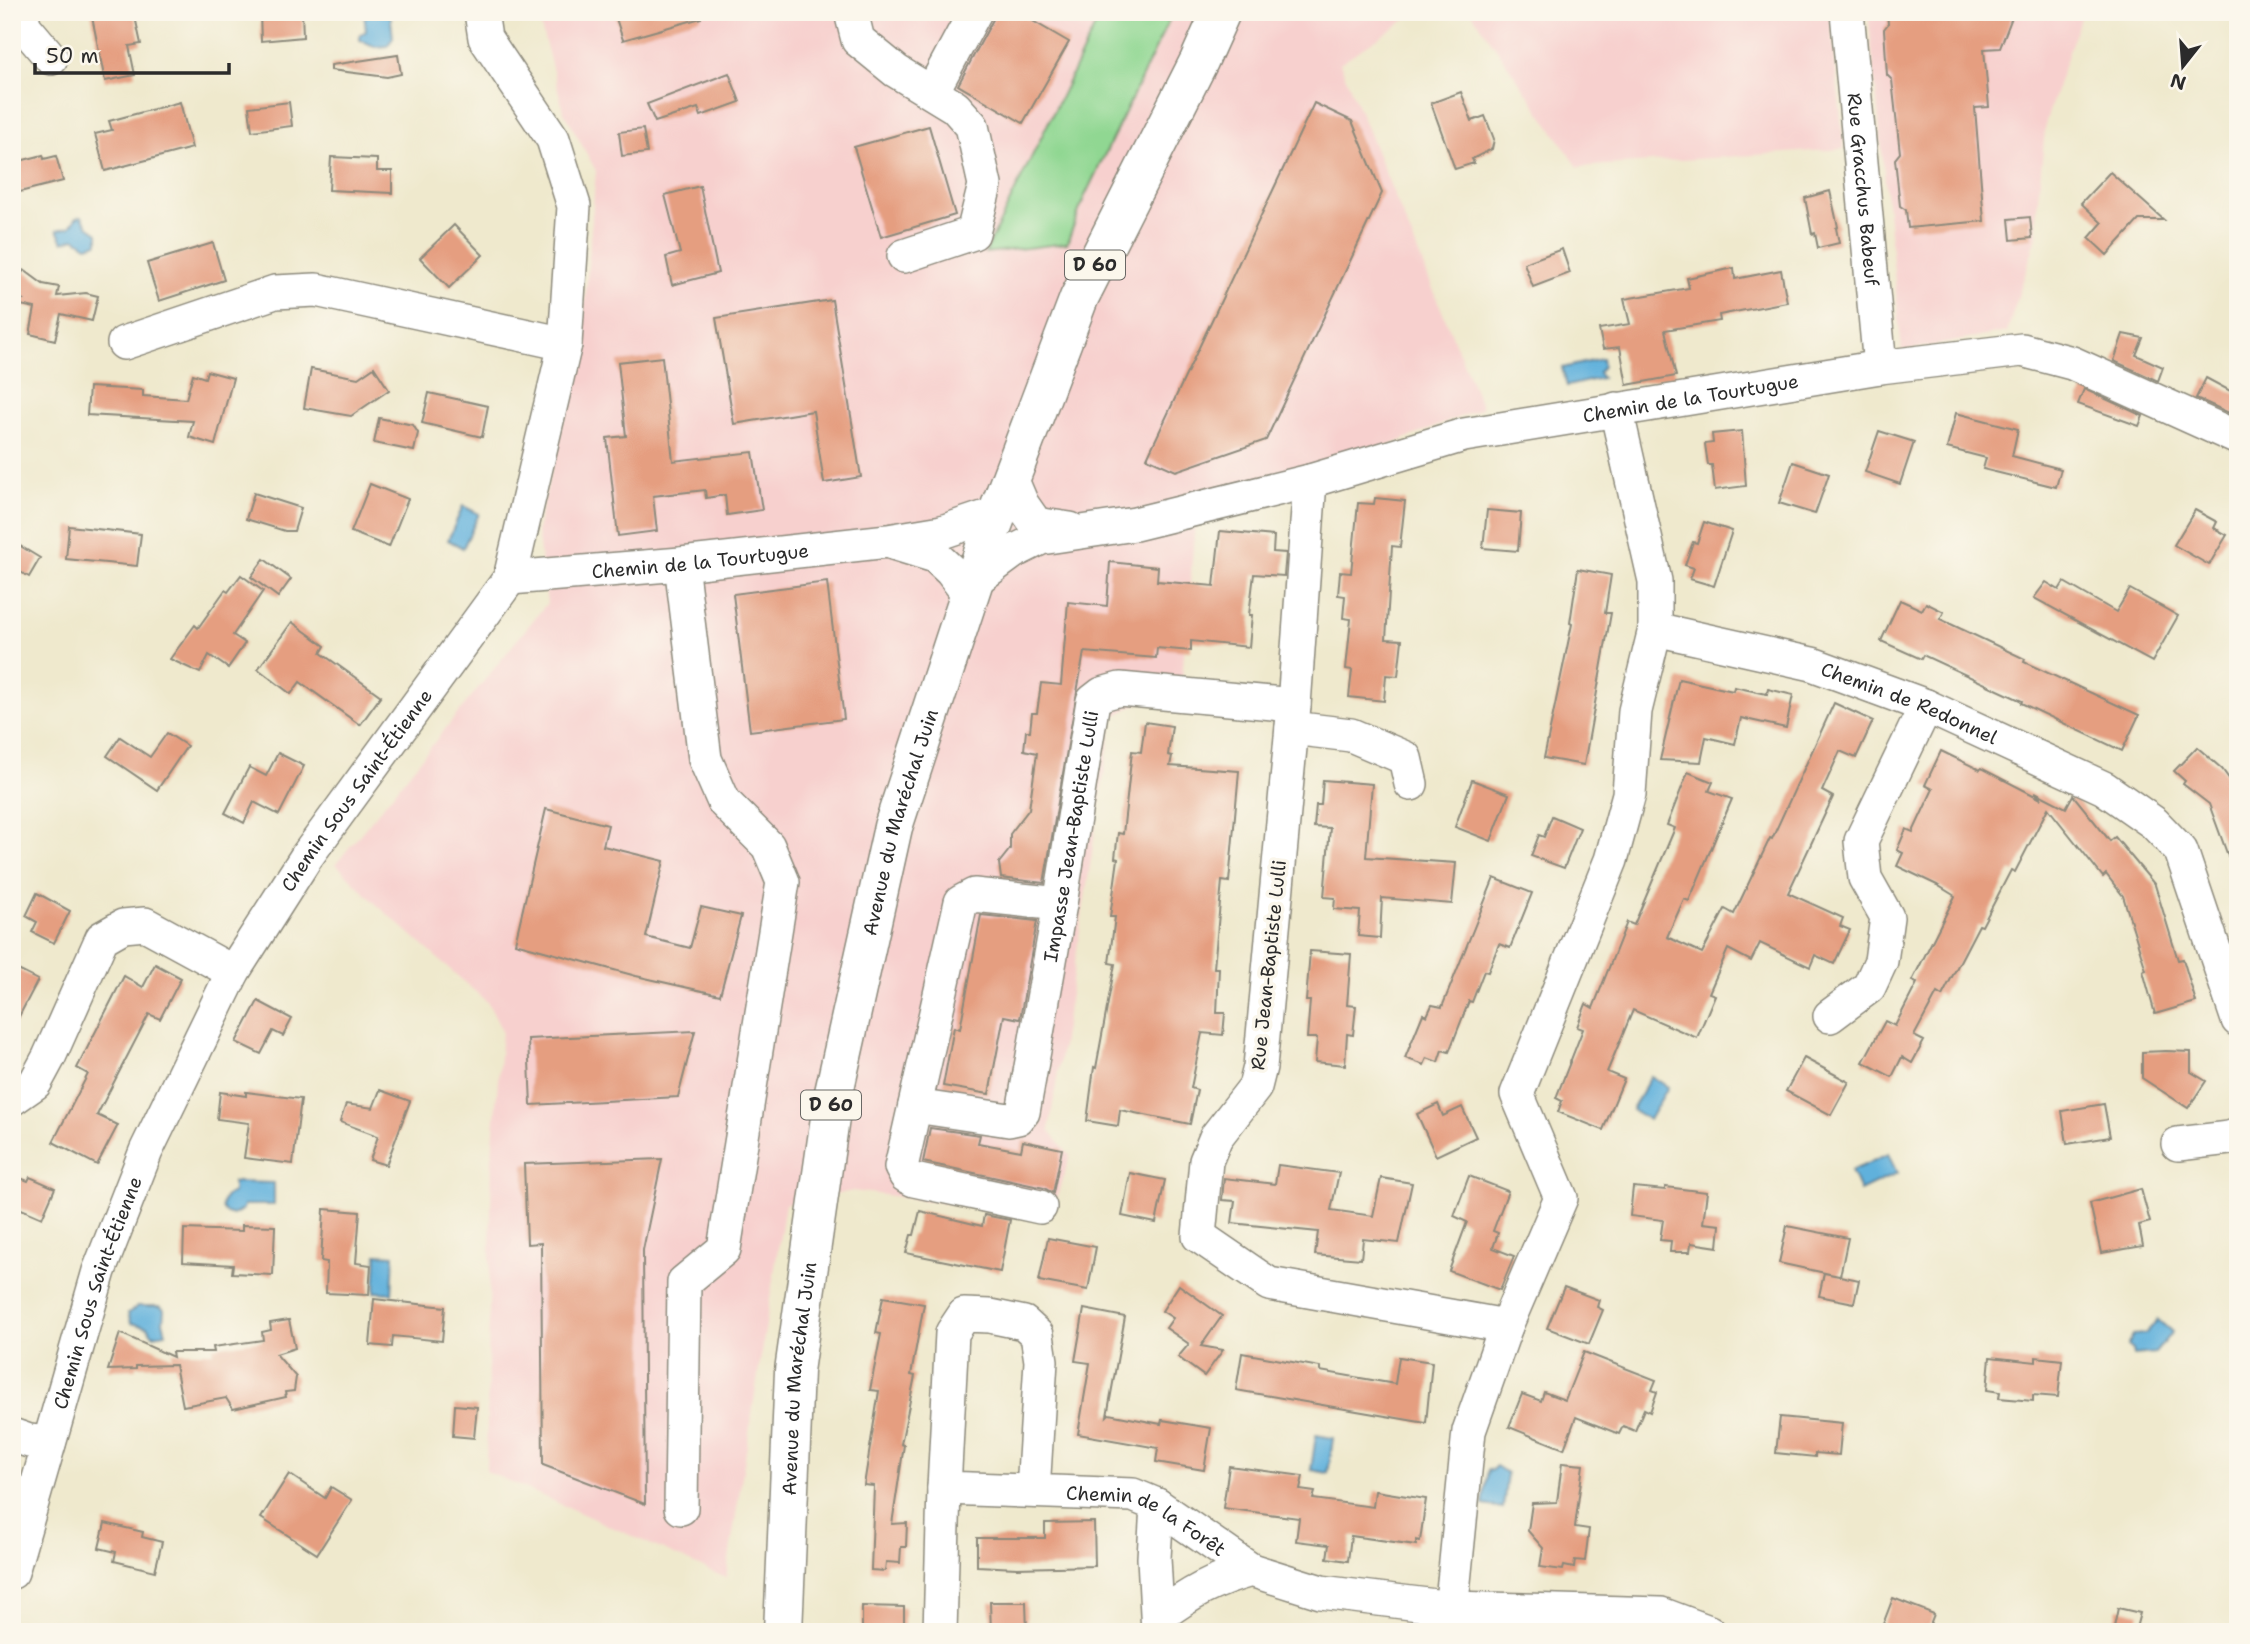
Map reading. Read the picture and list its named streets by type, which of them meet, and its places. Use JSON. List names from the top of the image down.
{
  "streets": {
    "main road": ["D 60", "Avenue du Maréchal Juin"],
    "street": [
      "Rue Gracchus Babeuf",
      "Chemin de la Tourtugue",
      "Chemin de Redonnel",
      "Chemin Sous Saint-Étienne",
      "Impasse Jean-Baptiste Lulli",
      "Rue Jean-Baptiste Lulli",
      "Chemin de la Forêt"
    ]
  },
  "crossings": [
    ["Rue Gracchus Babeuf", "Chemin de la Tourtugue"],
    ["Chemin de la Tourtugue", "Chemin Sous Saint-Étienne"],
    ["Chemin de la Tourtugue", "Avenue du Maréchal Juin"],
    ["Chemin de la Tourtugue", "Rue Jean-Baptiste Lulli"],
    ["Impasse Jean-Baptiste Lulli", "Rue Jean-Baptiste Lulli"]
  ],
  "scale_bar": "50 m",
  "north": "bottom"
}
